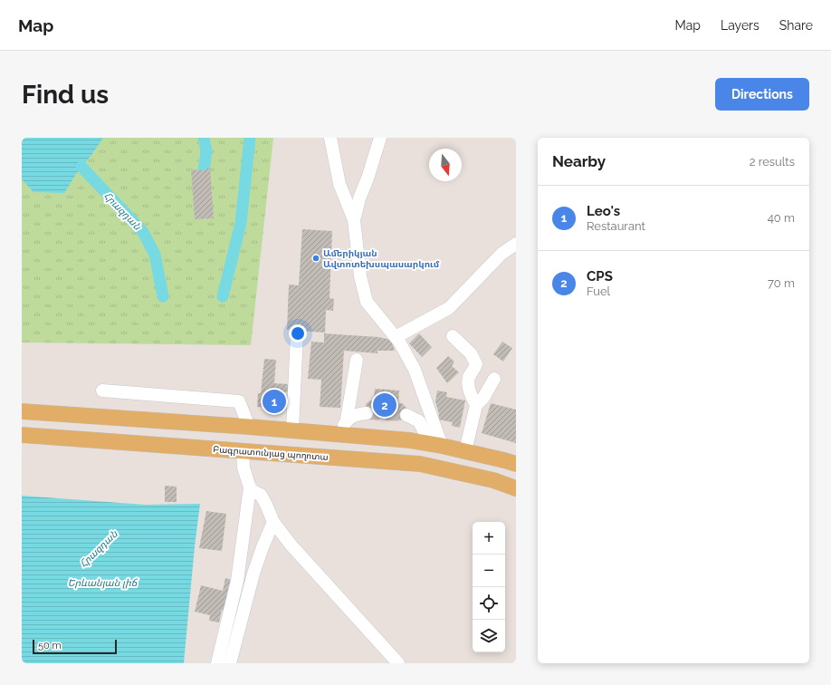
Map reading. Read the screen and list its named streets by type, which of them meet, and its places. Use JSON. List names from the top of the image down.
{
  "streets": {
    "main road": ["Բագրատունյաց պողոտա"]
  },
  "water": ["Հրազդան", "Երևանյան լիճ"],
  "places": ["Ամերիկյան Ավտոտեխսպասարկում"],
  "scale_bar": "50 m",
  "north": "bottom",
  "page": {
    "header": "Map",
    "nav": ["Map", "Layers", "Share"],
    "buttons": "Directions",
    "title": "Find us",
    "heading": ["Nearby", "2 results"],
    "list": [
      {
        "mark": "1",
        "name": "Leo's",
        "note": "Restaurant",
        "value": "40 m"
      },
      {
        "mark": "2",
        "name": "CPS",
        "note": "Fuel",
        "value": "70 m"
      }
    ],
    "pins": ["1", "2"],
    "map_buttons": ["+", "−"],
    "scale": "50 m"
  }
}
